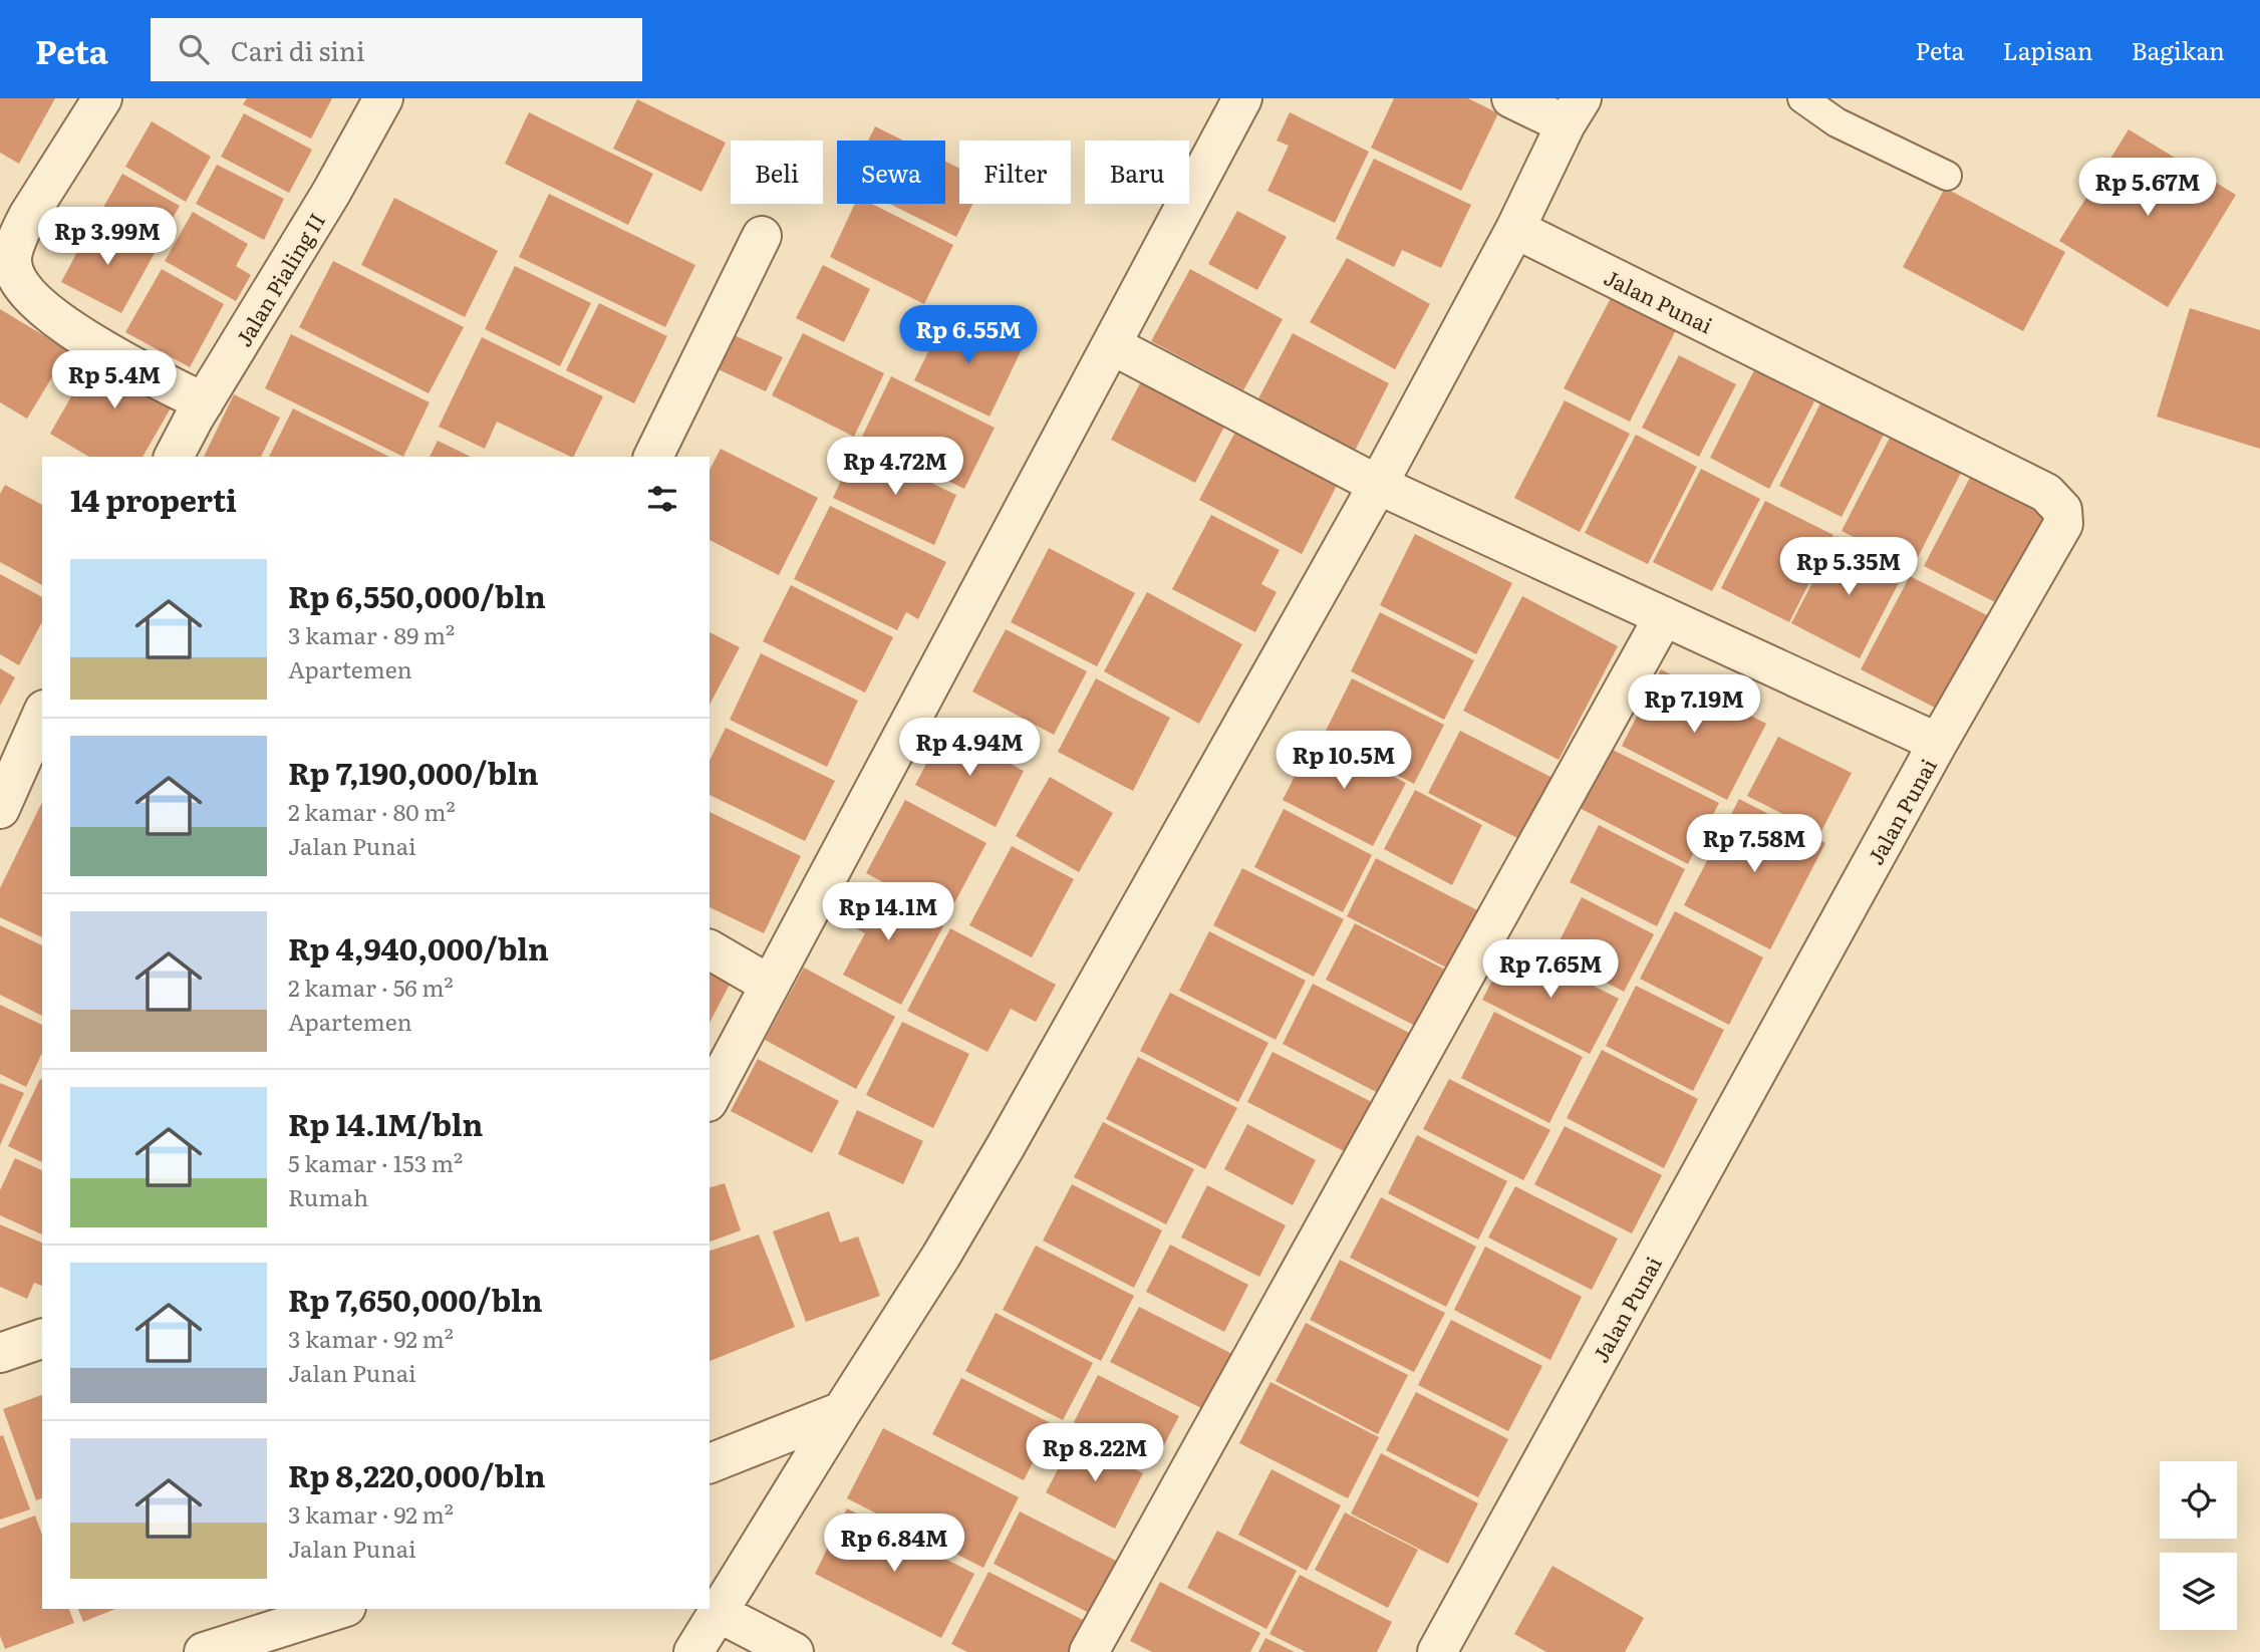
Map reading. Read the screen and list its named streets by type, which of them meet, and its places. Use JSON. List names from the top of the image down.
{
  "streets": {
    "street": ["Jalan Pialing II", "Jalan Punai"]
  },
  "page": {
    "header": "Peta",
    "search": "Cari di sini",
    "nav": ["Peta", "Lapisan", "Bagikan"],
    "chip": [
      "Beli",
      "Sewa",
      "Filter",
      "Baru"
    ],
    "price": [
      "Rp 5.67M",
      "Rp 3.99M",
      "Rp 6.55M",
      "Rp 5.4M",
      "Rp 4.72M",
      "Rp 5.35M",
      "Rp 7.19M",
      "Rp 4.94M",
      "Rp 10.5M",
      "Rp 7.58M",
      "Rp 14.1M",
      "Rp 7.65M",
      "Rp 8.22M",
      "Rp 6.84M"
    ],
    "heading": "14 properti",
    "list": [
      {
        "name": "Rp 6,550,000/bln",
        "note": "3 kamar · 89 m² · Apartemen"
      },
      {
        "name": "Rp 7,190,000/bln",
        "note": "2 kamar · 80 m² · Jalan Punai"
      },
      {
        "name": "Rp 4,940,000/bln",
        "note": "2 kamar · 56 m² · Apartemen"
      },
      {
        "name": "Rp 14.1M/bln",
        "note": "5 kamar · 153 m² · Rumah"
      },
      {
        "name": "Rp 7,650,000/bln",
        "note": "3 kamar · 92 m² · Jalan Punai"
      },
      {
        "name": "Rp 8,220,000/bln",
        "note": "3 kamar · 92 m² · Jalan Punai"
      }
    ]
  }
}
